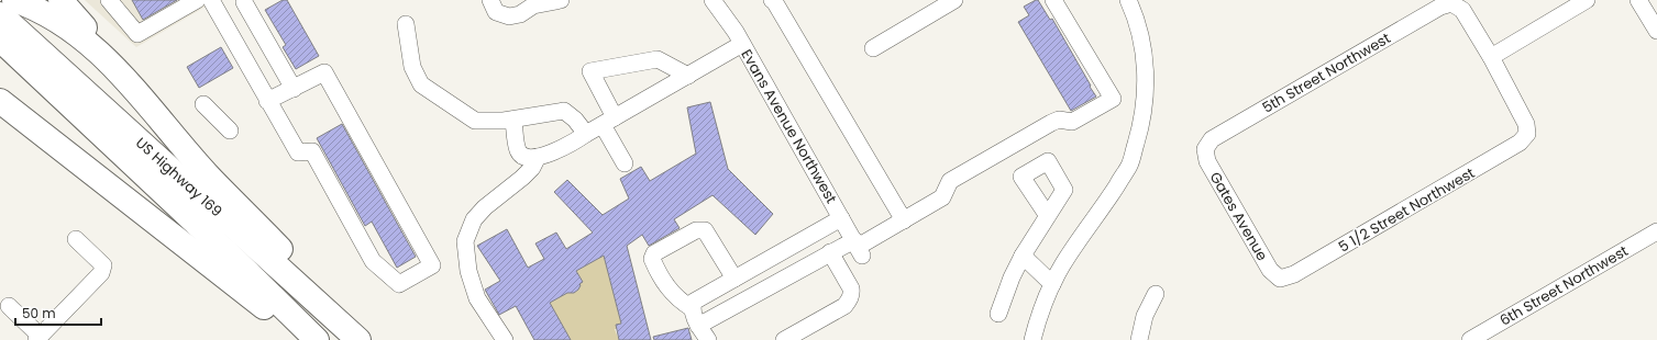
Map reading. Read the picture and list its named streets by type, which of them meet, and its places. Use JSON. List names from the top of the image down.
{
  "streets": {
    "highway": ["US Highway 169"],
    "street": [
      "5th Street Northwest",
      "Evans Avenue Northwest",
      "5 1/2 Street Northwest",
      "Gates Avenue",
      "6th Street Northwest"
    ]
  },
  "crossings": [
    ["5th Street Northwest", "5 1/2 Street Northwest"],
    ["5th Street Northwest", "Gates Avenue"],
    ["5 1/2 Street Northwest", "Gates Avenue"]
  ],
  "scale_bar": "50 m"
}
